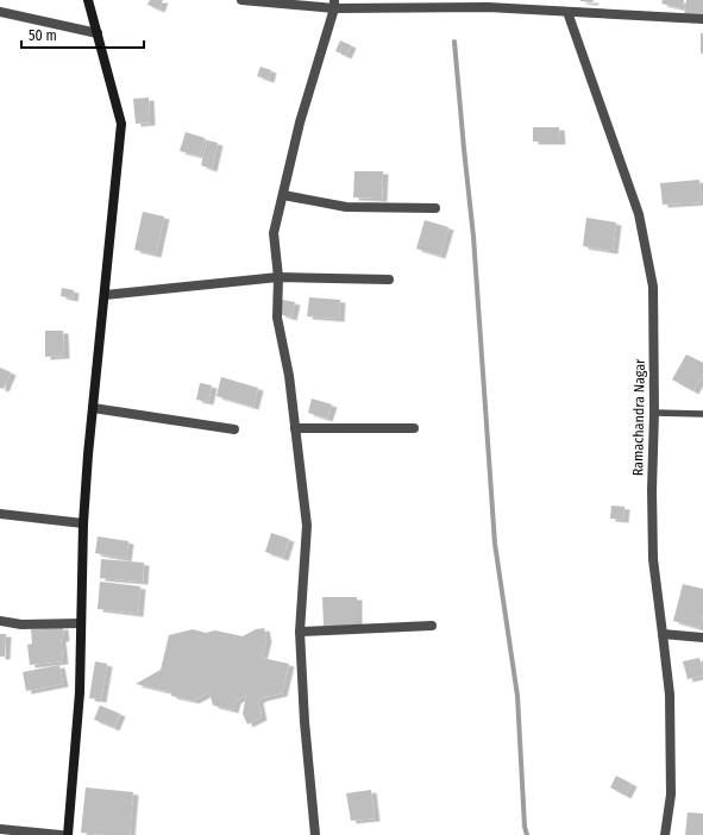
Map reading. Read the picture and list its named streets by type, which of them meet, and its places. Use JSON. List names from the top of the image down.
{
  "streets": {
    "street": ["Ramachandra Nagar"]
  },
  "scale_bar": "50 m"
}
